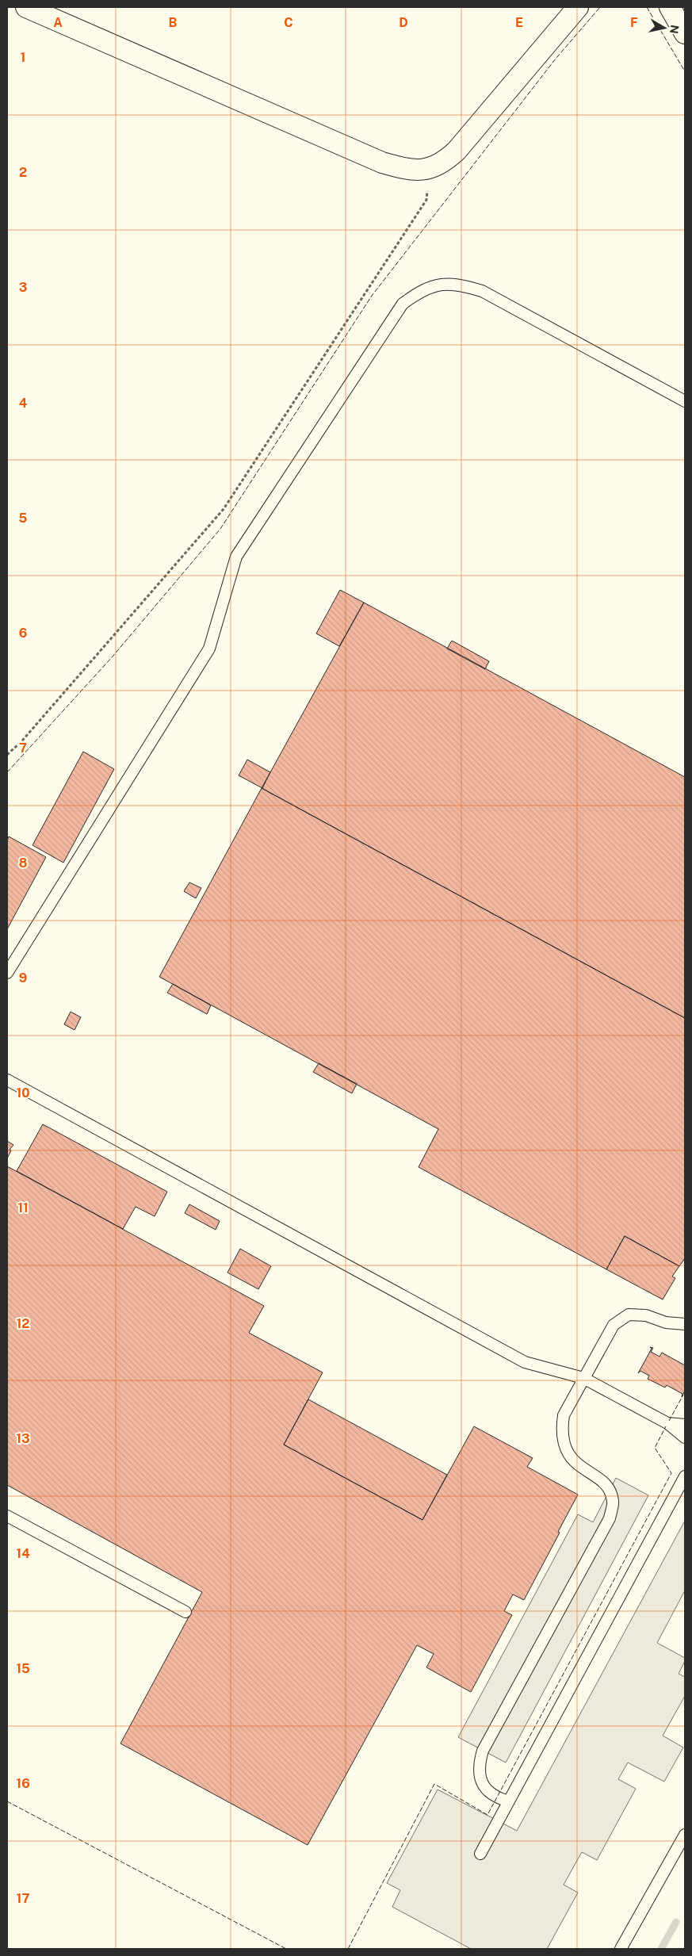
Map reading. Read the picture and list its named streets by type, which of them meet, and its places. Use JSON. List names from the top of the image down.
{
  "north": "right",
  "grid": {
    "columns": [
      "A",
      "B",
      "C",
      "D",
      "E",
      "F"
    ],
    "rows": [
      "1",
      "2",
      "3",
      "4",
      "5",
      "6",
      "7",
      "8",
      "9",
      "10",
      "11",
      "12",
      "13",
      "14",
      "15",
      "16",
      "17"
    ]
  }
}
